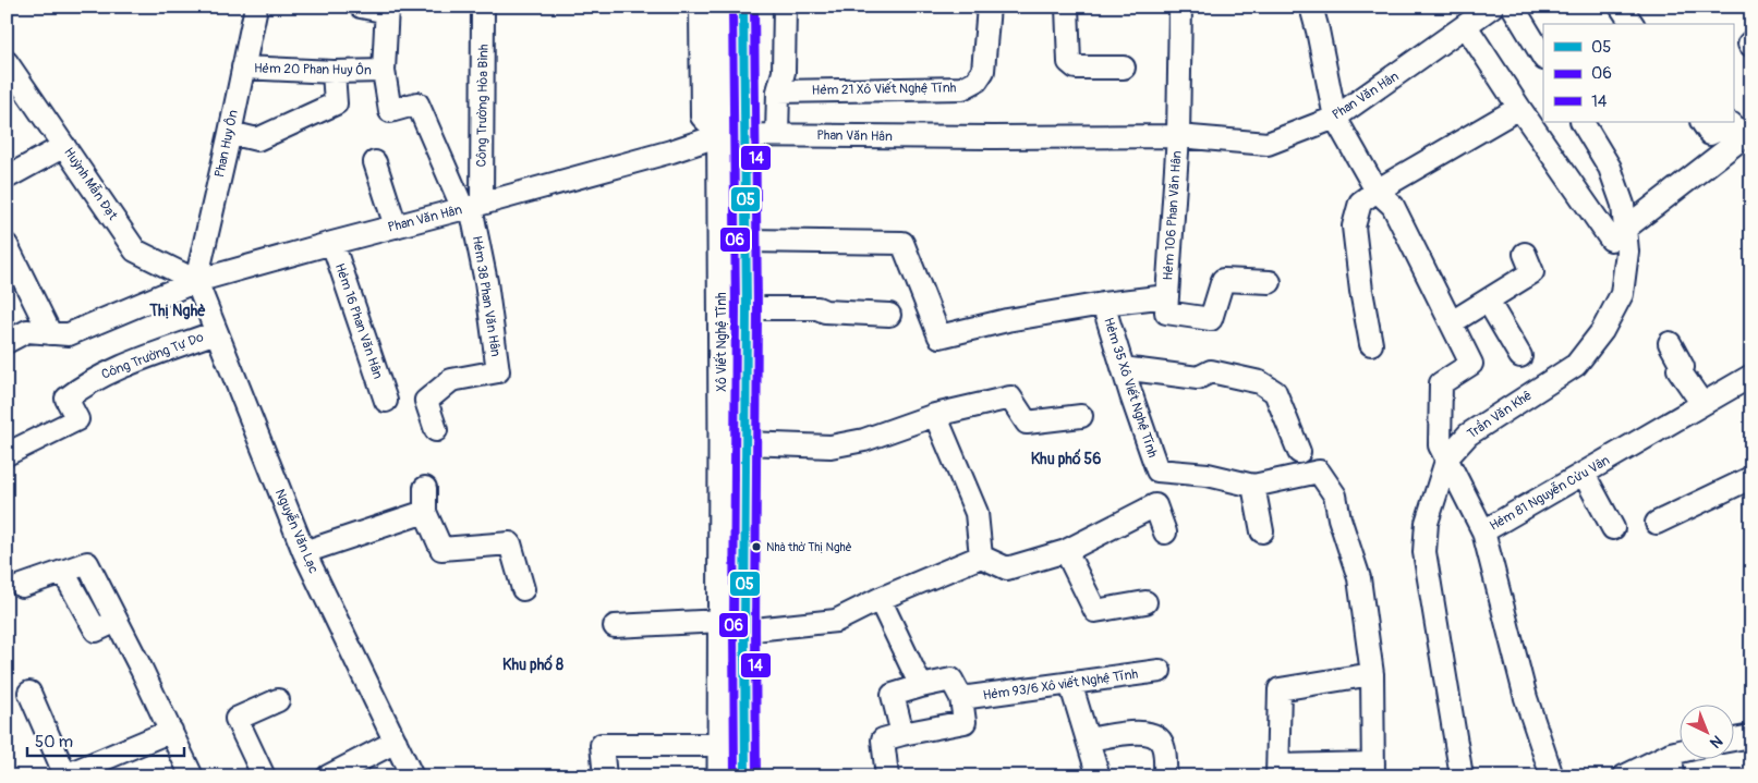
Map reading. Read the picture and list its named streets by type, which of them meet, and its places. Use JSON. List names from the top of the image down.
{
  "streets": {
    "main road": ["Xô Viết Nghệ Tĩnh"],
    "street": [
      "Hẻm 20 Phan Huy Ôn",
      "Hẻm 21 Xô Viết Nghệ Tĩnh",
      "Phan Văn Hân",
      "Công Trường Hòa Bình",
      "Phan Huy Ôn",
      "Huỳnh Mẫn Đạt",
      "Hẻm 106 Phan Văn Hân",
      "Hẻm 38 Phan Văn Hân",
      "Hẻm 16 Phan Văn Hân",
      "Công Trường Tự Do",
      "Hẻm 35 Xô Viết Nghệ Tĩnh",
      "Trần Văn Khê",
      "Hẻm 81 Nguyễn Cửu Vân",
      "Nguyễn Văn Lạc",
      "Hẻm 93/6 Xô viết Nghệ Tĩnh"
    ]
  },
  "crossings": [
    ["Hẻm 20 Phan Huy Ôn", "Phan Huy Ôn"],
    ["Phan Văn Hân", "Công Trường Hòa Bình"],
    ["Phan Văn Hân", "Phan Huy Ôn"],
    ["Phan Văn Hân", "Huỳnh Mẫn Đạt"],
    ["Phan Văn Hân", "Hẻm 106 Phan Văn Hân"],
    ["Phan Văn Hân", "Hẻm 38 Phan Văn Hân"],
    ["Phan Văn Hân", "Hẻm 16 Phan Văn Hân"],
    ["Phan Văn Hân", "Xô Viết Nghệ Tĩnh"],
    ["Phan Văn Hân", "Nguyễn Văn Lạc"],
    ["Công Trường Hòa Bình", "Hẻm 38 Phan Văn Hân"],
    ["Phan Huy Ôn", "Huỳnh Mẫn Đạt"],
    ["Phan Huy Ôn", "Nguyễn Văn Lạc"],
    ["Huỳnh Mẫn Đạt", "Nguyễn Văn Lạc"],
    ["Hẻm 106 Phan Văn Hân", "Hẻm 35 Xô Viết Nghệ Tĩnh"],
    ["Xô Viết Nghệ Tĩnh", "Hẻm 35 Xô Viết Nghệ Tĩnh"],
    ["Công Trường Tự Do", "Nguyễn Văn Lạc"]
  ],
  "districts": ["Thị Nghè", "Khu phố 56", "Khu phố 8"],
  "places": ["Nhà thờ Thị Nghè"],
  "lines": ["transit line 05", "transit line 06", "transit line 14"],
  "legend": ["05", "06", "14"],
  "scale_bar": "50 m",
  "north": "bottom right"
}
